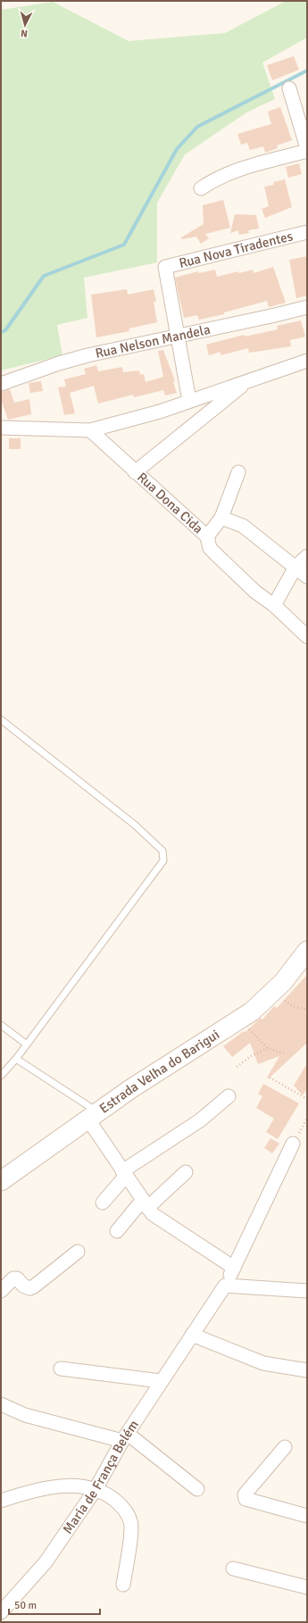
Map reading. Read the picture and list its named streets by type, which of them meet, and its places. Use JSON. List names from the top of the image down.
{
  "streets": {
    "street": [
      "Rua Nova Tiradentes",
      "Rua Nelson Mandela",
      "Rua Dona Cida",
      "Estrada Velha do Barigui",
      "Maria de França Belém"
    ]
  },
  "crossings": [
    ["Rua Nova Tiradentes", "Rua Nelson Mandela"]
  ],
  "scale_bar": "50 m",
  "north": "bottom"
}
